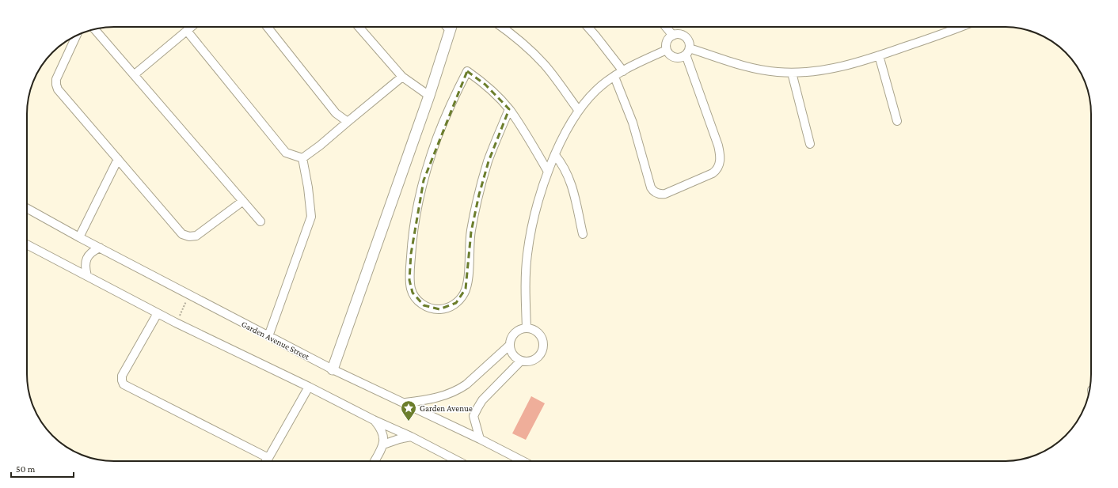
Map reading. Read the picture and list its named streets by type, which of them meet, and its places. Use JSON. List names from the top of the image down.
{
  "streets": {
    "street": ["Garden Avenue Street"]
  },
  "places": {
    "place": ["Garden Avenue"]
  },
  "scale_bar": "50 m"
}
